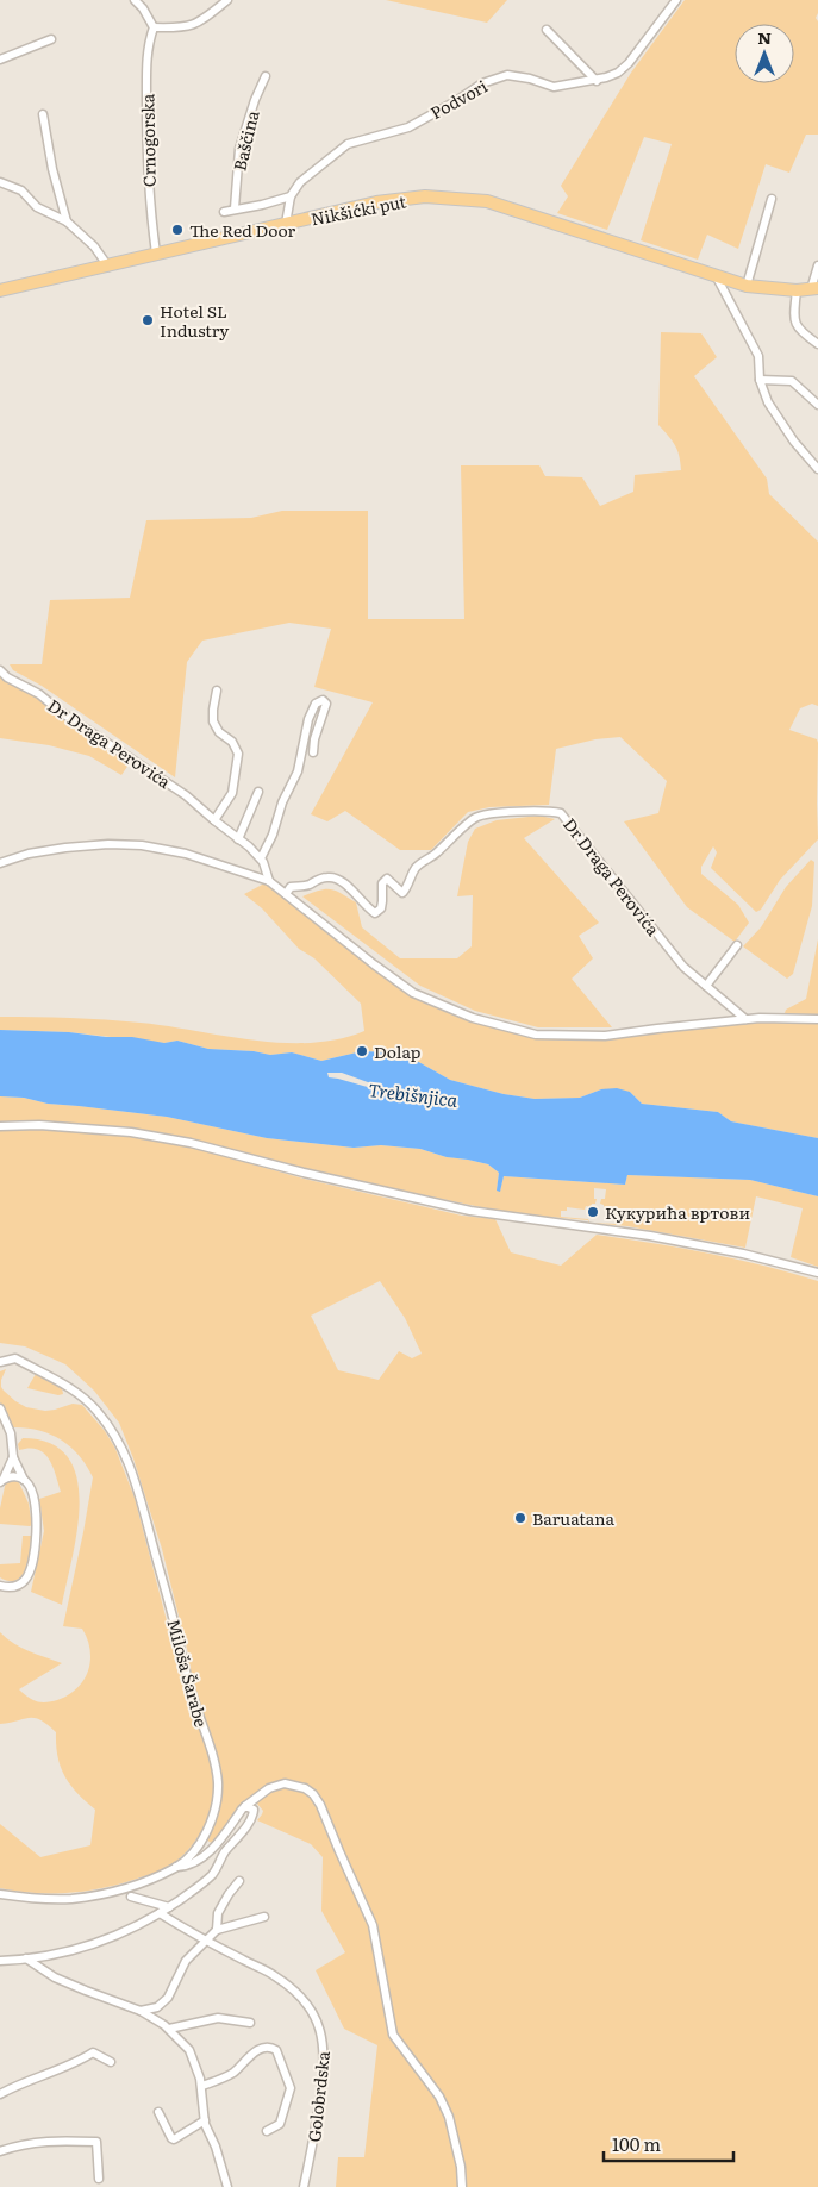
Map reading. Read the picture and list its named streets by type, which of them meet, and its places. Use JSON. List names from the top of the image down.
{
  "streets": {
    "main road": ["Nikšićki put"],
    "street": [
      "Podvori",
      "Crnogorska",
      "Baščina",
      "Dr Draga Perovića",
      "Miloša Šarabe",
      "Golobrdska"
    ]
  },
  "crossings": [
    ["Crnogorska", "Nikšićki put"]
  ],
  "water": ["Trebišnjica"],
  "places": [
    "The Red Door",
    "Hotel SL Industry",
    "Dolap",
    "Кукурића вртови",
    "Baruatana"
  ],
  "scale_bar": "100 m",
  "north": "top"
}
